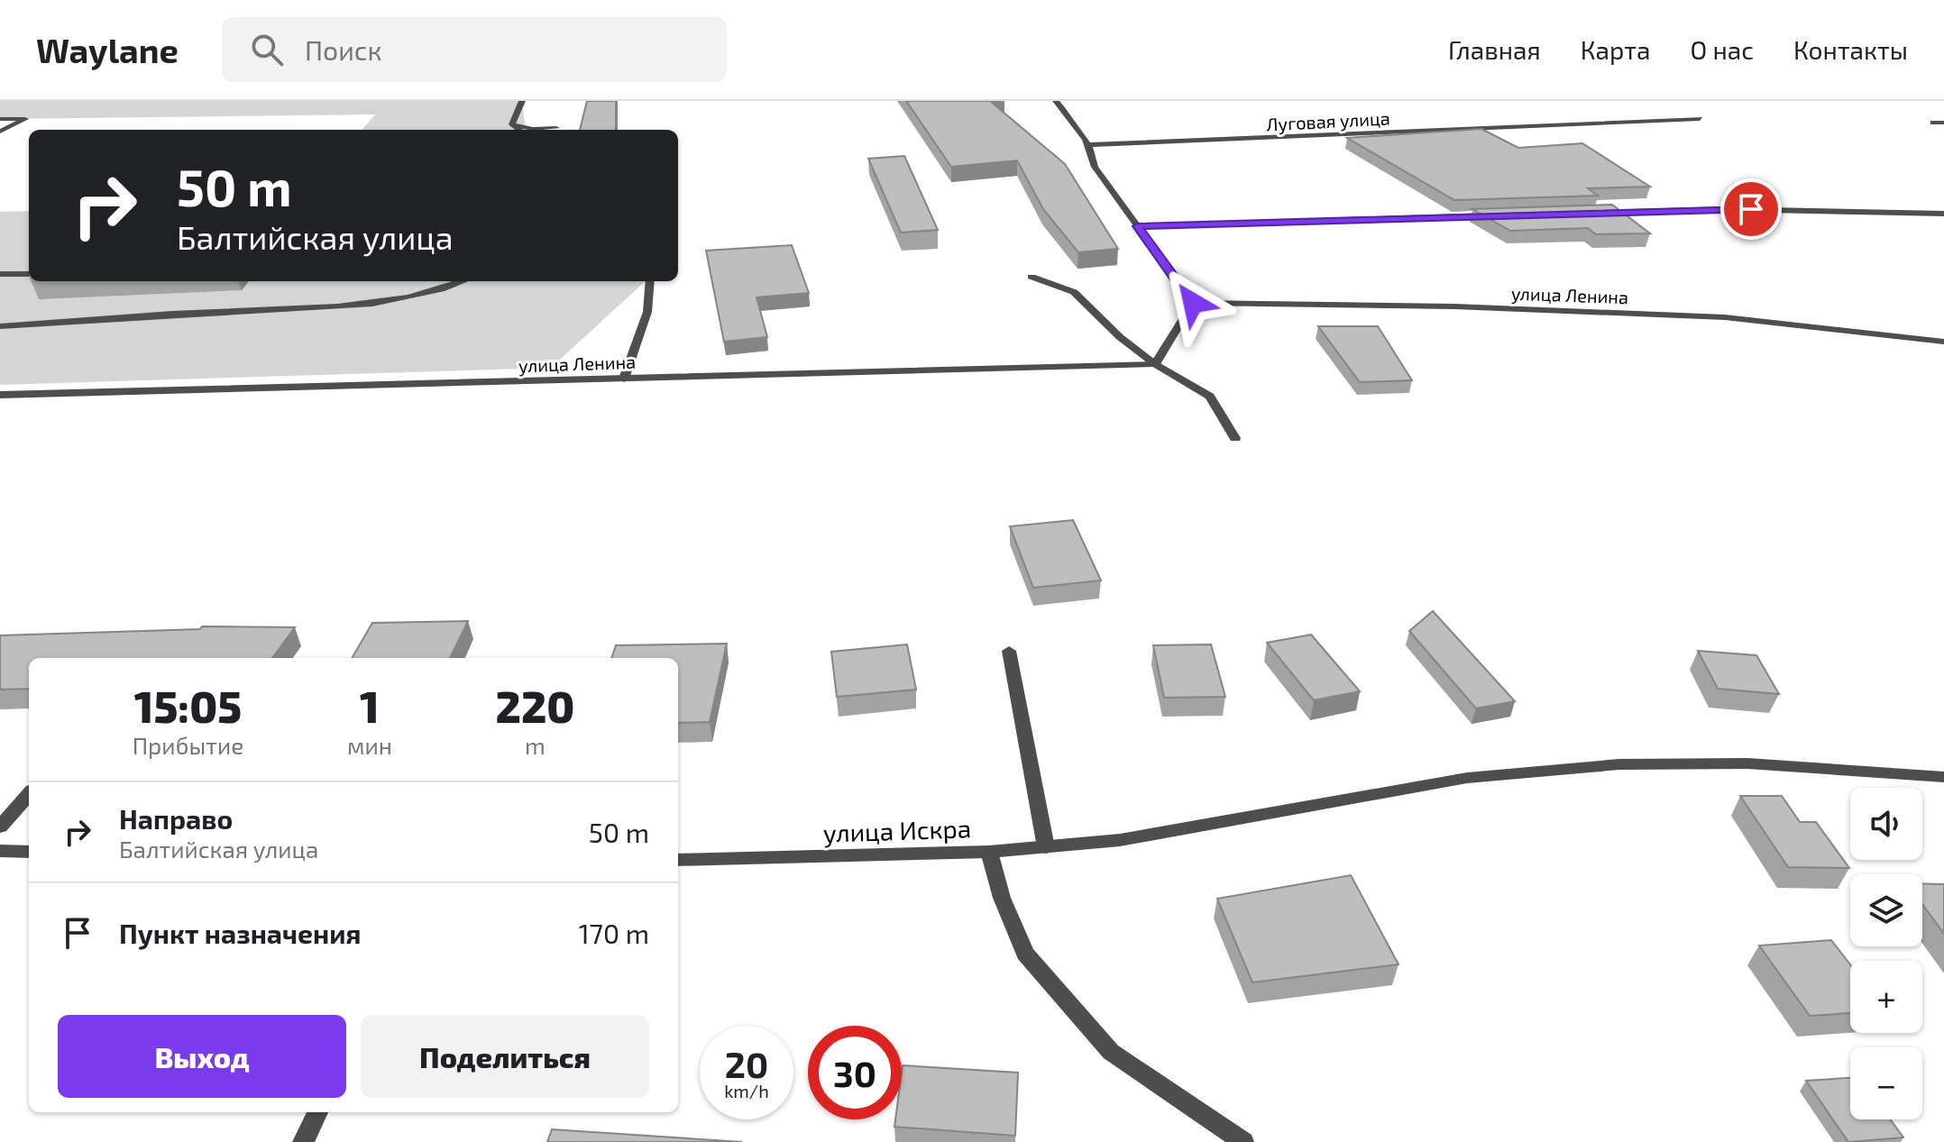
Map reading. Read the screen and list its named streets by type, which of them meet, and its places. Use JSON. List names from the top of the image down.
{
  "streets": {
    "street": ["Луговая улица", "улица Ленина", "улица Искра"]
  },
  "page": {
    "header": "Waylane",
    "search": "Поиск",
    "nav": [
      "Главная",
      "Карта",
      "О нас",
      "Контакты"
    ],
    "turn": ["50 m", "Балтийская улица"],
    "eta": [
      "15:05",
      "Прибытие",
      "1",
      "мин",
      "220",
      "m"
    ],
    "list": [
      {
        "name": "Направо",
        "note": "Балтийская улица",
        "value": "50 m"
      },
      {
        "name": "Пункт назначения",
        "value": "170 m"
      }
    ],
    "map_buttons": ["+", "−"],
    "buttons": ["Выход", "Поделиться"],
    "speed": "20 km/h",
    "limit": "30"
  }
}
